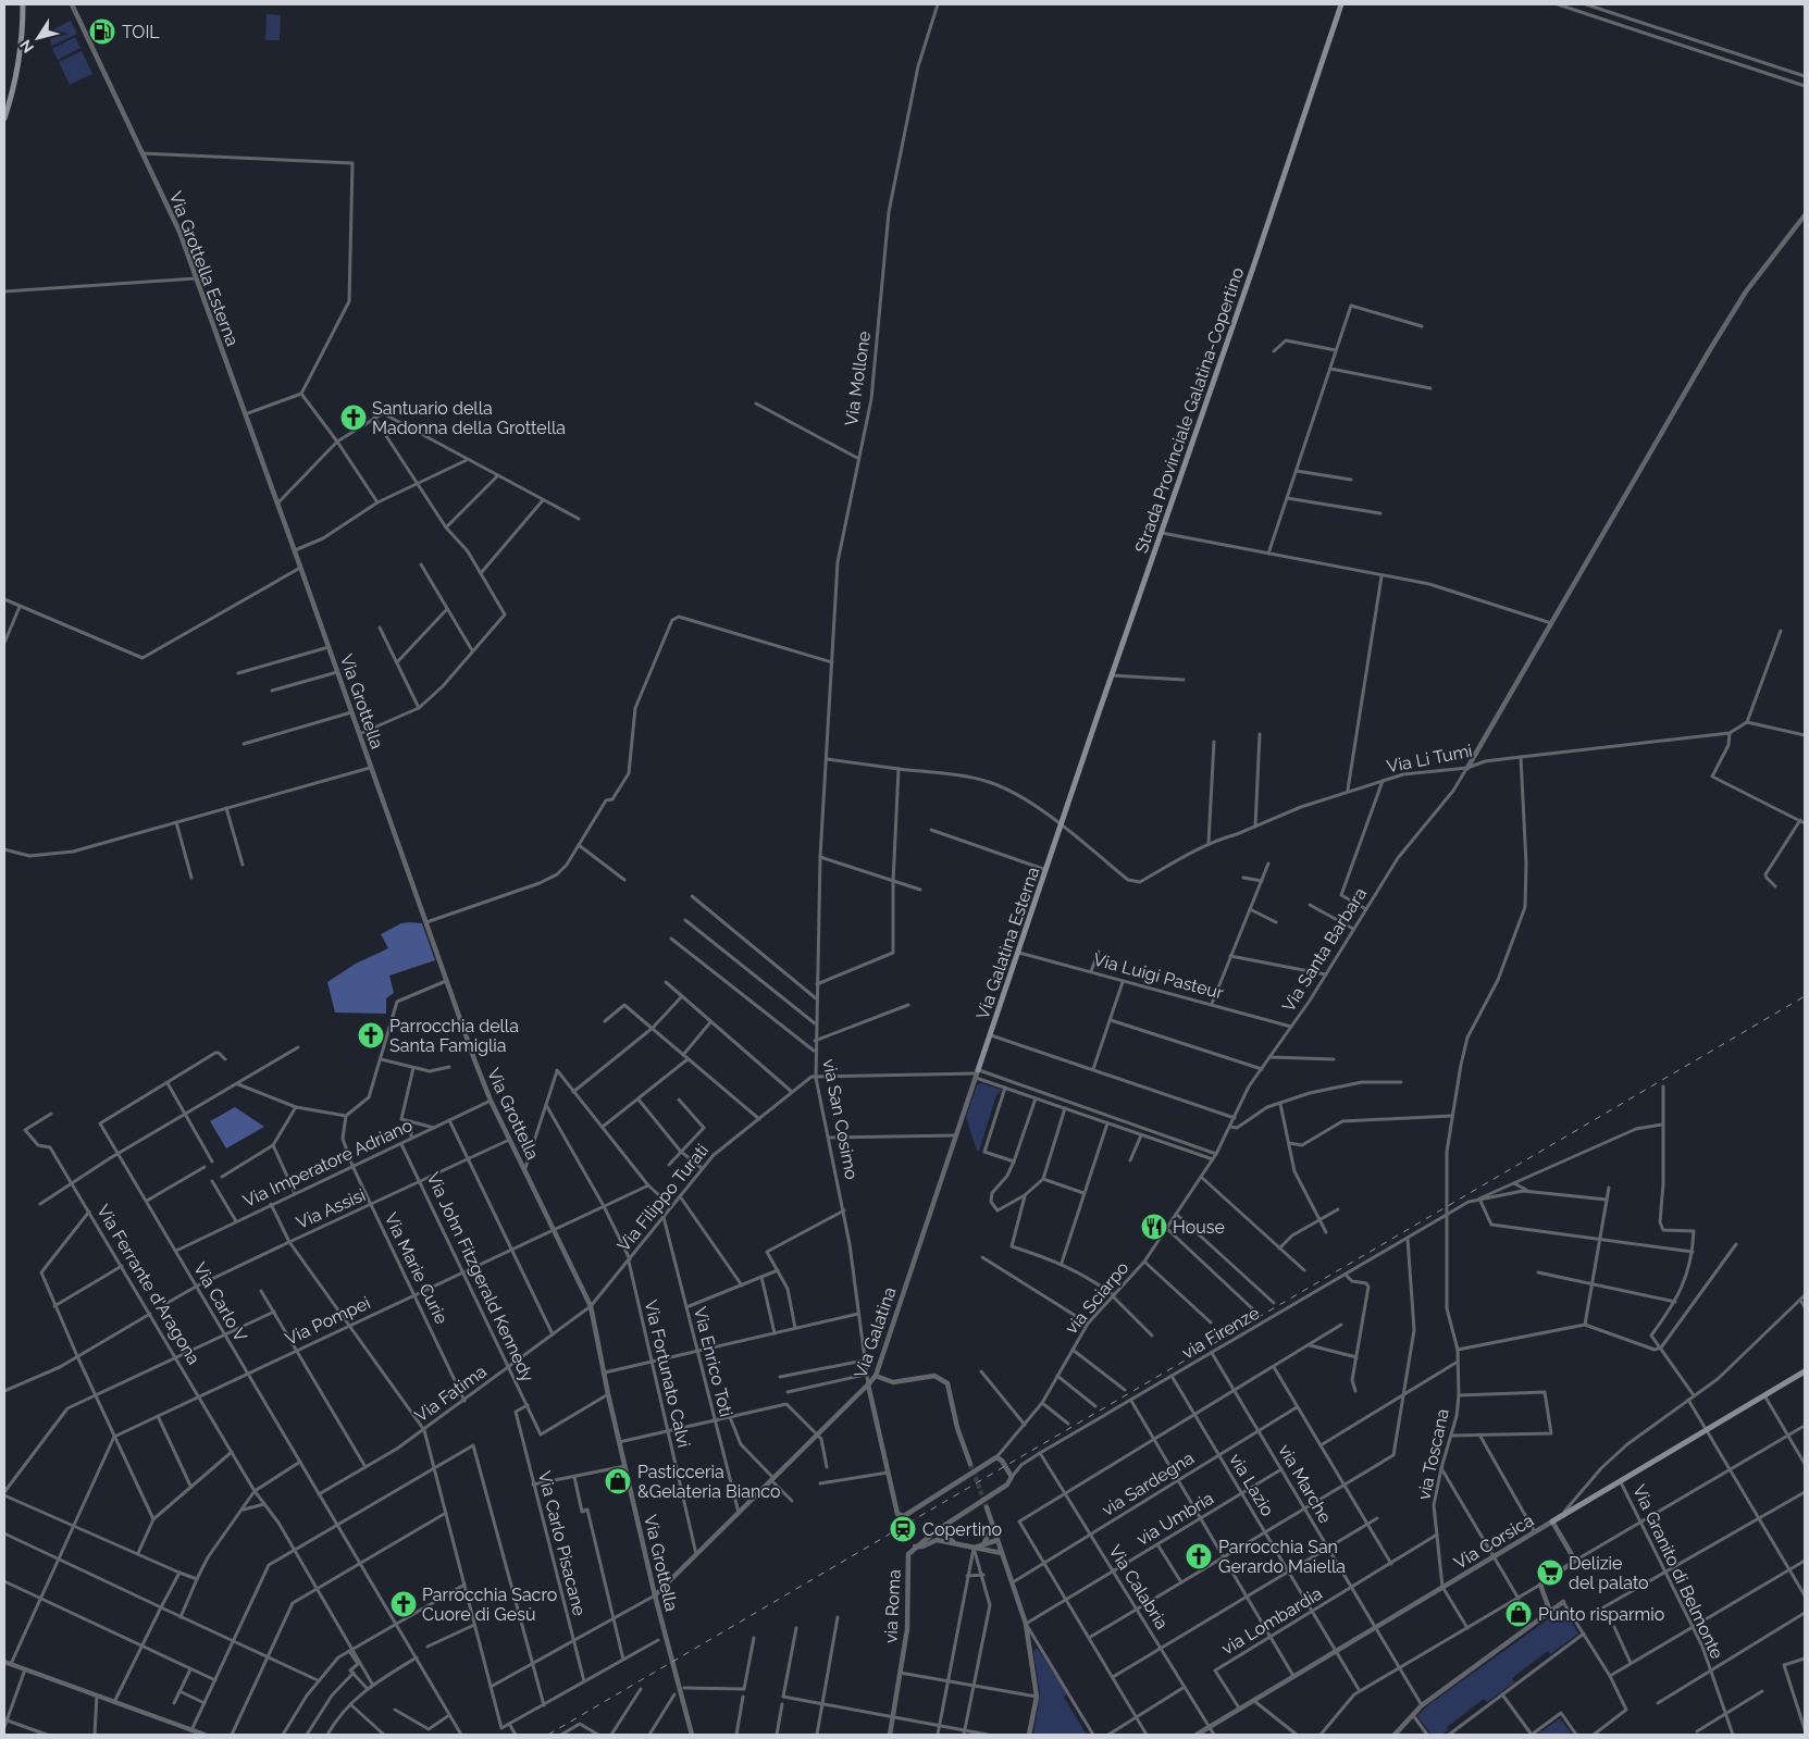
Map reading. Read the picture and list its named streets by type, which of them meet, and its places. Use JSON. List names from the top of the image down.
{
  "streets": {
    "main road": ["Strada Provinciale Galatina-Copertino", "Via Galatina Esterna", "Via Corsica"],
    "street": [
      "Via Grottella Esterna",
      "Via Mollone",
      "Via Grottella",
      "Via Li Tumi",
      "Via Santa Barbara",
      "Via Luigi Pasteur",
      "via San Cosimo",
      "Via Imperatore Adriano",
      "Via Filippo Turati",
      "Via Assisi",
      "Via Marie Curie",
      "Via John Fitzgerald Kennedy",
      "Via Ferrante d'Aragona",
      "via Sciarpo",
      "Via Carlo V",
      "Via Pompei",
      "Via Galatina",
      "via Firenze",
      "Via Enrico Toti",
      "Via Fortunato Calvi",
      "Via Fatima",
      "via Toscana",
      "via Sardegna",
      "via Marche",
      "via Lazio",
      "via Umbria",
      "Via Carlo Pisacane",
      "Via Granito di Belmonte",
      "Via Calabria",
      "via Roma",
      "via Lombardia"
    ]
  },
  "crossings": [
    ["Via Grottella Esterna", "Via Grottella"],
    ["Via Mollone", "via San Cosimo"],
    ["Strada Provinciale Galatina-Copertino", "Via Li Tumi"],
    ["Strada Provinciale Galatina-Copertino", "Via Galatina Esterna"],
    ["Via Grottella", "Via Imperatore Adriano"],
    ["Via Grottella", "Via Filippo Turati"],
    ["Via Grottella", "Via Assisi"],
    ["Via Grottella", "Via John Fitzgerald Kennedy"],
    ["Via Grottella", "Via Pompei"],
    ["Via Grottella", "Via Fatima"],
    ["Via Li Tumi", "Via Galatina Esterna"],
    ["Via Li Tumi", "Via Santa Barbara"],
    ["Via Li Tumi", "via Toscana"],
    ["Via Galatina Esterna", "Via Luigi Pasteur"],
    ["Via Galatina Esterna", "Via Galatina"],
    ["Via Santa Barbara", "Via Luigi Pasteur"],
    ["Via Santa Barbara", "via Sciarpo"],
    ["via San Cosimo", "Via Filippo Turati"],
    ["via San Cosimo", "Via Galatina"],
    ["Via Imperatore Adriano", "Via Marie Curie"],
    ["Via Imperatore Adriano", "Via John Fitzgerald Kennedy"],
    ["Via Imperatore Adriano", "Via Carlo V"],
    ["Via Filippo Turati", "Via Enrico Toti"],
    ["Via Filippo Turati", "Via Fortunato Calvi"],
    ["Via Filippo Turati", "Via Fatima"],
    ["Via Assisi", "Via Marie Curie"],
    ["Via Assisi", "Via John Fitzgerald Kennedy"],
    ["Via Assisi", "Via Carlo V"],
    ["Via Marie Curie", "Via Pompei"],
    ["Via Marie Curie", "Via Fatima"],
    ["Via John Fitzgerald Kennedy", "Via Pompei"],
    ["Via John Fitzgerald Kennedy", "Via Fatima"],
    ["Via John Fitzgerald Kennedy", "Via Carlo Pisacane"],
    ["Via Ferrante d'Aragona", "Via Pompei"],
    ["via Sciarpo", "Via Galatina"],
    ["Via Carlo V", "Via Pompei"],
    ["Via Carlo V", "Via Fatima"],
    ["Via Pompei", "Via Fortunato Calvi"],
    ["via Firenze", "via Toscana"],
    ["via Firenze", "via Marche"],
    ["via Firenze", "via Lazio"],
    ["via Firenze", "Via Calabria"],
    ["via Firenze", "via Roma"],
    ["via Toscana", "Via Corsica"],
    ["via Toscana", "via Lombardia"],
    ["via Sardegna", "via Marche"],
    ["via Sardegna", "via Lazio"],
    ["via Sardegna", "Via Calabria"],
    ["via Marche", "via Umbria"],
    ["via Marche", "Via Corsica"],
    ["via Marche", "via Lombardia"],
    ["via Lazio", "via Umbria"],
    ["via Lazio", "Via Corsica"],
    ["via Lazio", "via Lombardia"],
    ["via Umbria", "Via Calabria"],
    ["Via Corsica", "Via Granito di Belmonte"],
    ["Via Corsica", "Via Calabria"],
    ["Via Corsica", "via Lombardia"]
  ],
  "places": {
    "fuel station": ["TOIL"],
    "church": [
      "Santuario della Madonna della Grottella",
      "Parrocchia della Santa Famiglia",
      "Parrocchia San Gerardo Maiella",
      "Parrocchia Sacro Cuore di Gesù"
    ],
    "restaurant": ["House"],
    "shop": ["Pasticceria &Gelateria Bianco", "Punto risparmio"],
    "station": ["Copertino"],
    "supermarket": ["Delizie del palato"]
  },
  "north": "bottom left"
}
